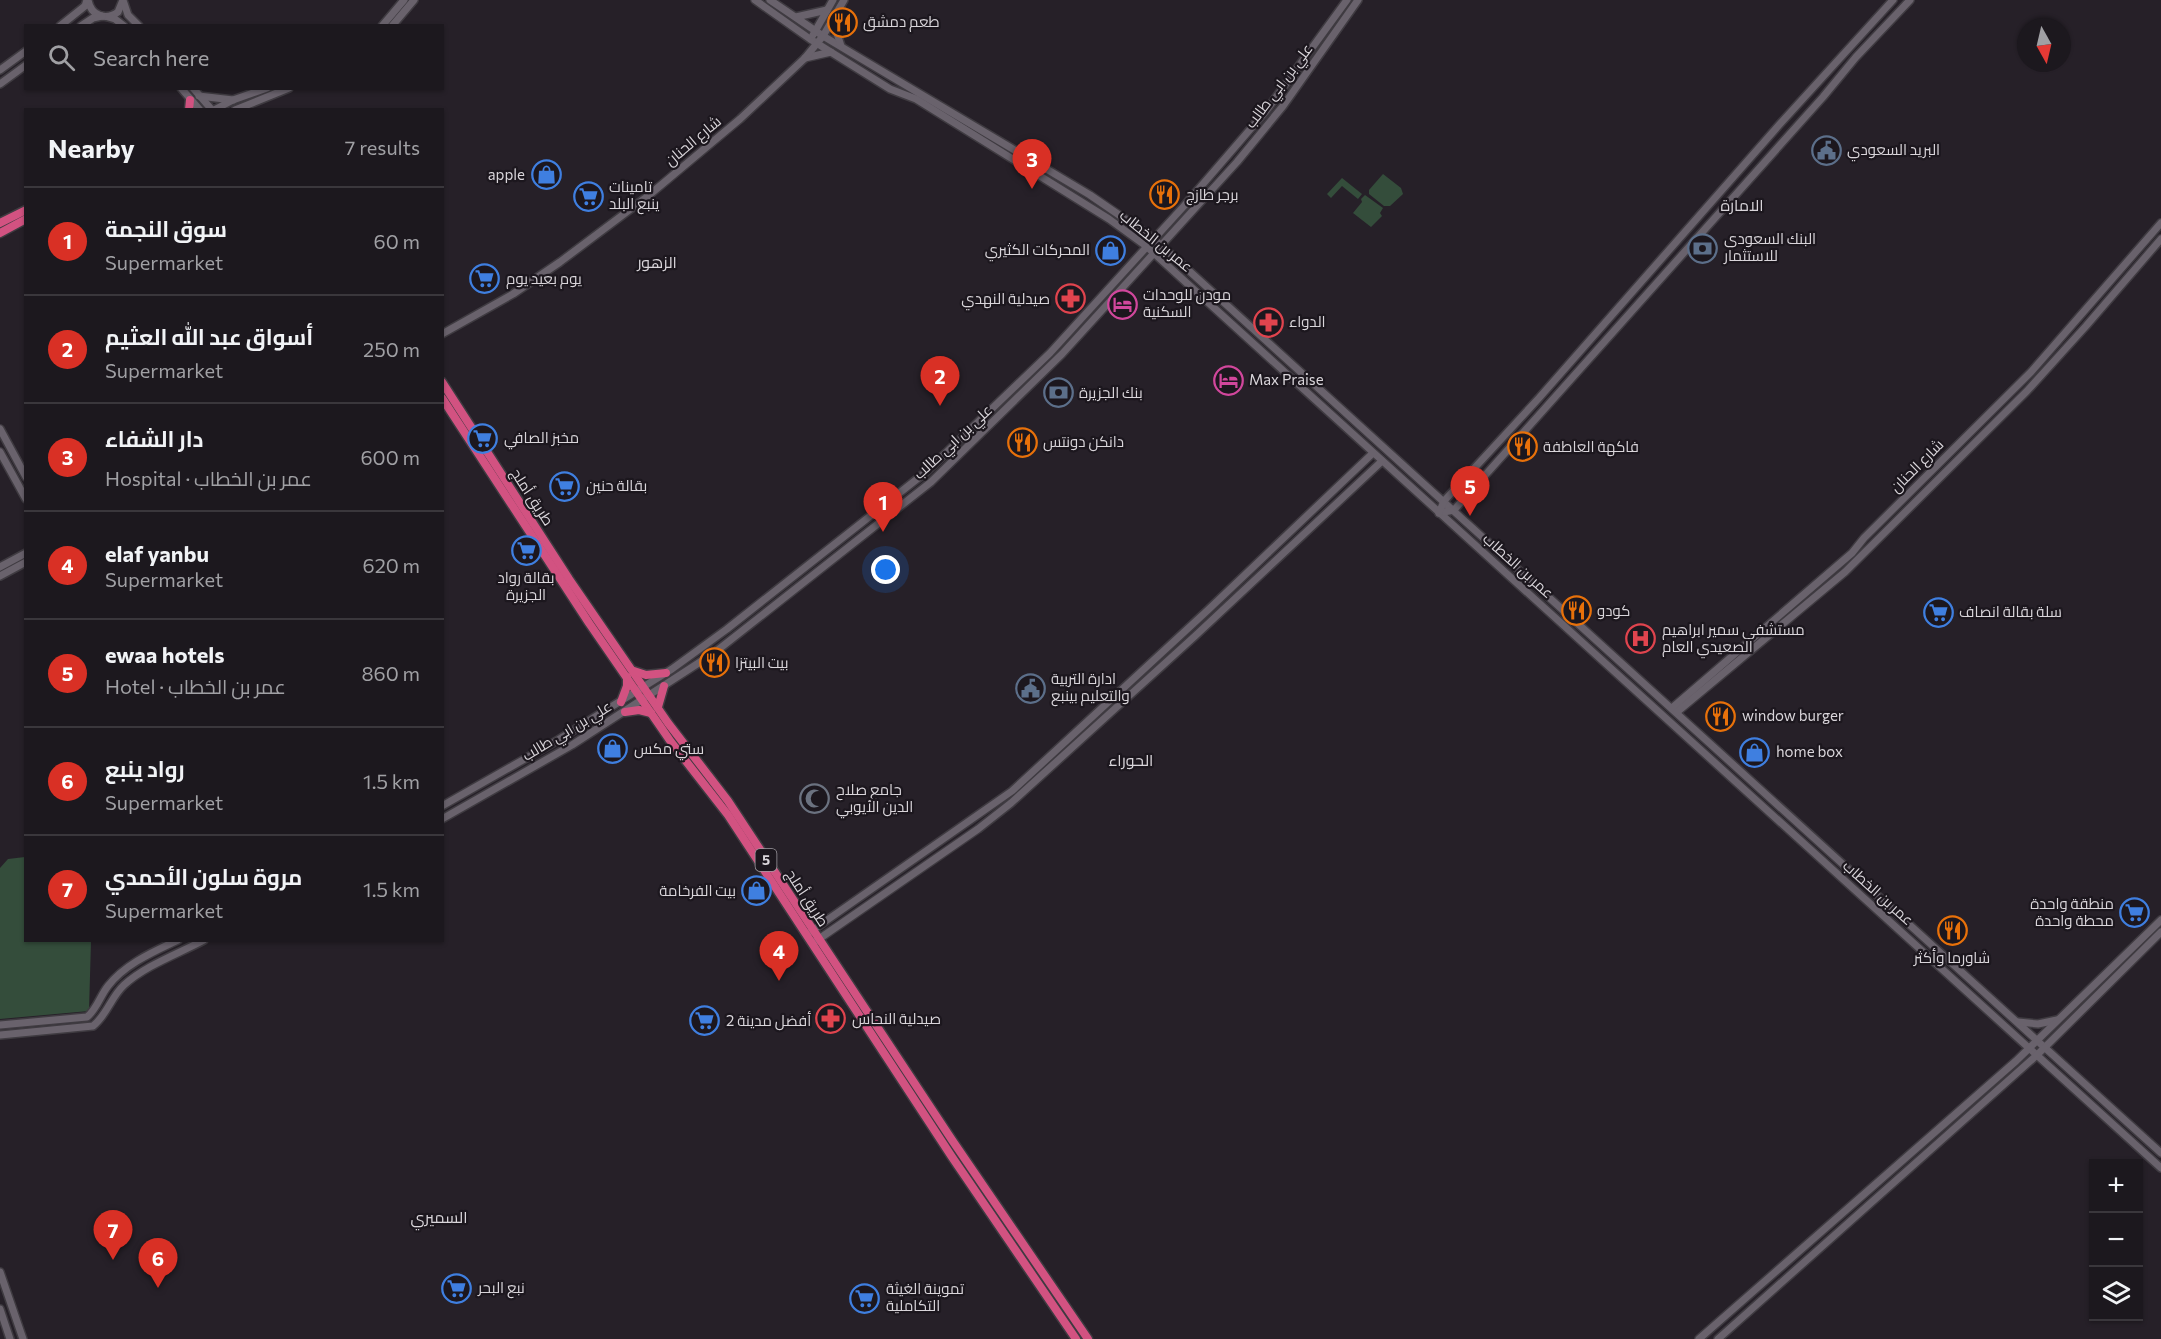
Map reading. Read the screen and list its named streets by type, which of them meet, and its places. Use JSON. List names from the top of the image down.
{
  "streets": {
    "highway": ["طريق أملج", "5"],
    "street": ["علي بن ابي طالب", "شارع الحنان", "عمر بن الخطاب"]
  },
  "crossings": [
    ["علي بن ابي طالب", "عمر بن الخطاب"],
    ["علي بن ابي طالب", "طريق أملج"],
    ["شارع الحنان", "عمر بن الخطاب"]
  ],
  "districts": [
    "الامارة",
    "الزهور",
    "الحوراء",
    "السميري"
  ],
  "places": {
    "restaurant": [
      "طعم دمشق",
      "برجر طازج",
      "دانكن دونتس",
      "فاكهة العاطفة",
      "كودو",
      "بيت البيتزا",
      "window burger",
      "شاورما وأكثر"
    ],
    "public building": ["البريد السعودي", "ادارة التربية والتعليم بينبع"],
    "shop": [
      "apple",
      "المحركات الكثيري",
      "ستي مكس",
      "home box",
      "بيت الفرخامة"
    ],
    "supermarket": [
      "تامينات ينبع البلد",
      "يوم بعيد يوم",
      "مخبز الصافي",
      "بقالة حنين",
      "بقالة رواد الجزيرة",
      "سلة بقالة انصاف",
      "منطقة واحدة محطة واحدة",
      "2 أفضل مدينة",
      "نبع البحر",
      "تموينة الغيثة التكاملية"
    ],
    "bank": ["البنك السعودي للاستثمار", "بنك الجزيرة"],
    "pharmacy": ["صيدلية النهدي", "الدواء", "صيدلية النحاس"],
    "hotel": ["مودن للوحدات السكنية", "Max Praise"],
    "hospital": ["مستشفى سمير ابراهيم الصعيدي العام"],
    "mosque": ["جامع صلاح الدين الأيوبي"]
  },
  "north": "bottom",
  "page": {
    "search": "Search here",
    "heading": ["Nearby", "7 results"],
    "pins": [
      "3",
      "2",
      "5",
      "1",
      "4",
      "7",
      "6"
    ],
    "list": [
      {
        "mark": "1",
        "name": "سوق النجمة",
        "note": "Supermarket",
        "value": "60 m"
      },
      {
        "mark": "2",
        "name": "أسواق عبد الله العثيم",
        "note": "Supermarket",
        "value": "250 m"
      },
      {
        "mark": "3",
        "name": "دار الشفاء",
        "note": "Hospital · عمر بن الخطاب",
        "value": "600 m"
      },
      {
        "mark": "4",
        "name": "elaf yanbu",
        "note": "Supermarket",
        "value": "620 m"
      },
      {
        "mark": "5",
        "name": "ewaa hotels",
        "note": "Hotel · عمر بن الخطاب",
        "value": "860 m"
      },
      {
        "mark": "6",
        "name": "رواد ينبع",
        "note": "Supermarket",
        "value": "1.5 km"
      },
      {
        "mark": "7",
        "name": "مروة سلون الأحمدي",
        "note": "Supermarket",
        "value": "1.5 km"
      }
    ],
    "map_buttons": ["+", "−"]
  }
}
